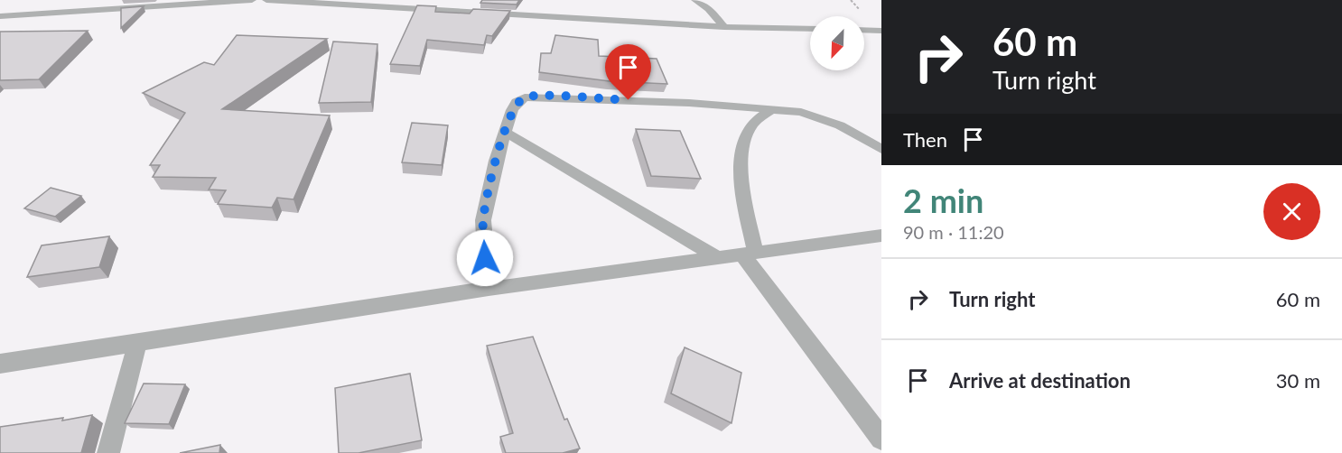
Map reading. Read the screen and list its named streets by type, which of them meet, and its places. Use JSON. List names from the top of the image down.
{
  "north": "bottom left",
  "page": {
    "turn": ["60 m", "Turn right"],
    "then": "Then",
    "heading": ["2 min", "90 m · 11:20"],
    "list": [
      {
        "name": "Turn right",
        "value": "60 m"
      },
      {
        "name": "Arrive at destination",
        "value": "30 m"
      }
    ]
  }
}
